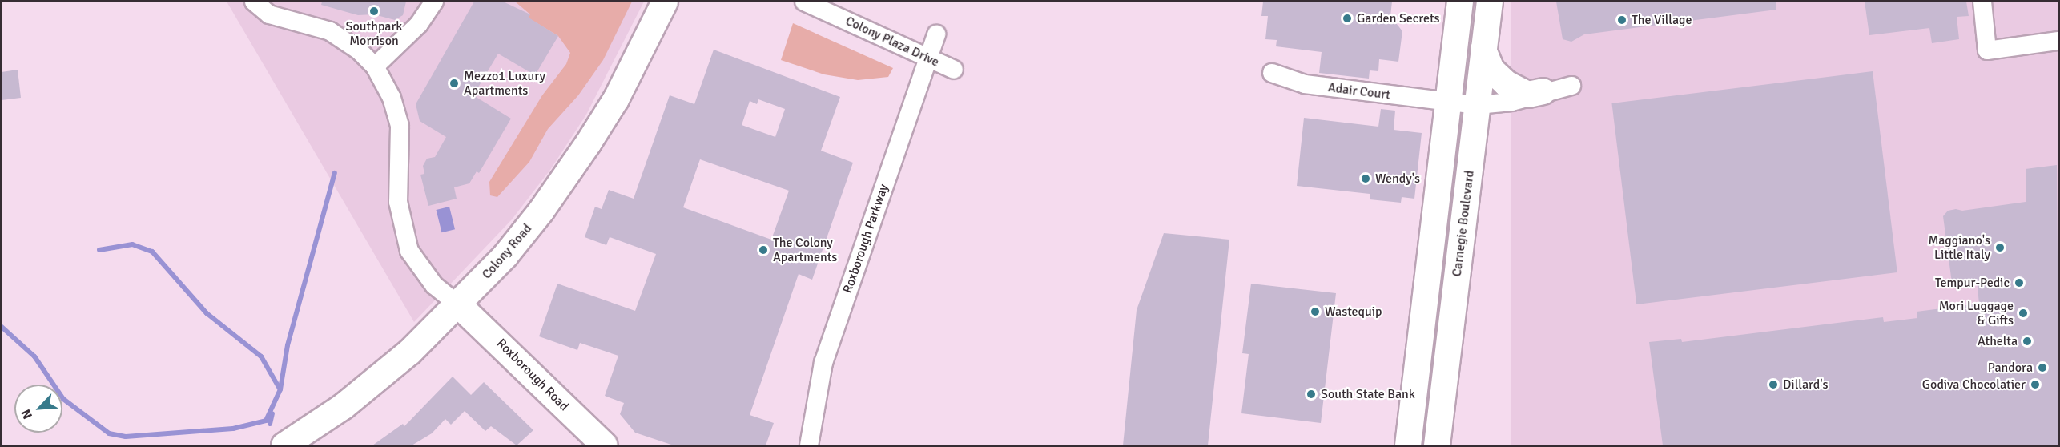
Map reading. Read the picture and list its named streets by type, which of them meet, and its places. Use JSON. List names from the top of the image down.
{
  "streets": {
    "street": [
      "Colony Plaza Drive",
      "Adair Court",
      "Carnegie Boulevard",
      "Roxborough Parkway",
      "Colony Road",
      "Roxborough Road"
    ]
  },
  "crossings": [
    ["Colony Plaza Drive", "Roxborough Parkway"],
    ["Adair Court", "Carnegie Boulevard"],
    ["Colony Road", "Roxborough Road"]
  ],
  "places": [
    "Southpark Morrison",
    "Garden Secrets",
    "The Village",
    "Mezzo1 Luxury Apartments",
    "Wendy's",
    "Maggiano's Little Italy",
    "The Colony Apartments",
    "Tempur-Pedic",
    "Wastequip",
    "Mori Luggage & Gifts",
    "Athelta",
    "Pandora",
    "Dillard's",
    "Godiva Chocolatier",
    "South State Bank"
  ],
  "north": "bottom left"
}
